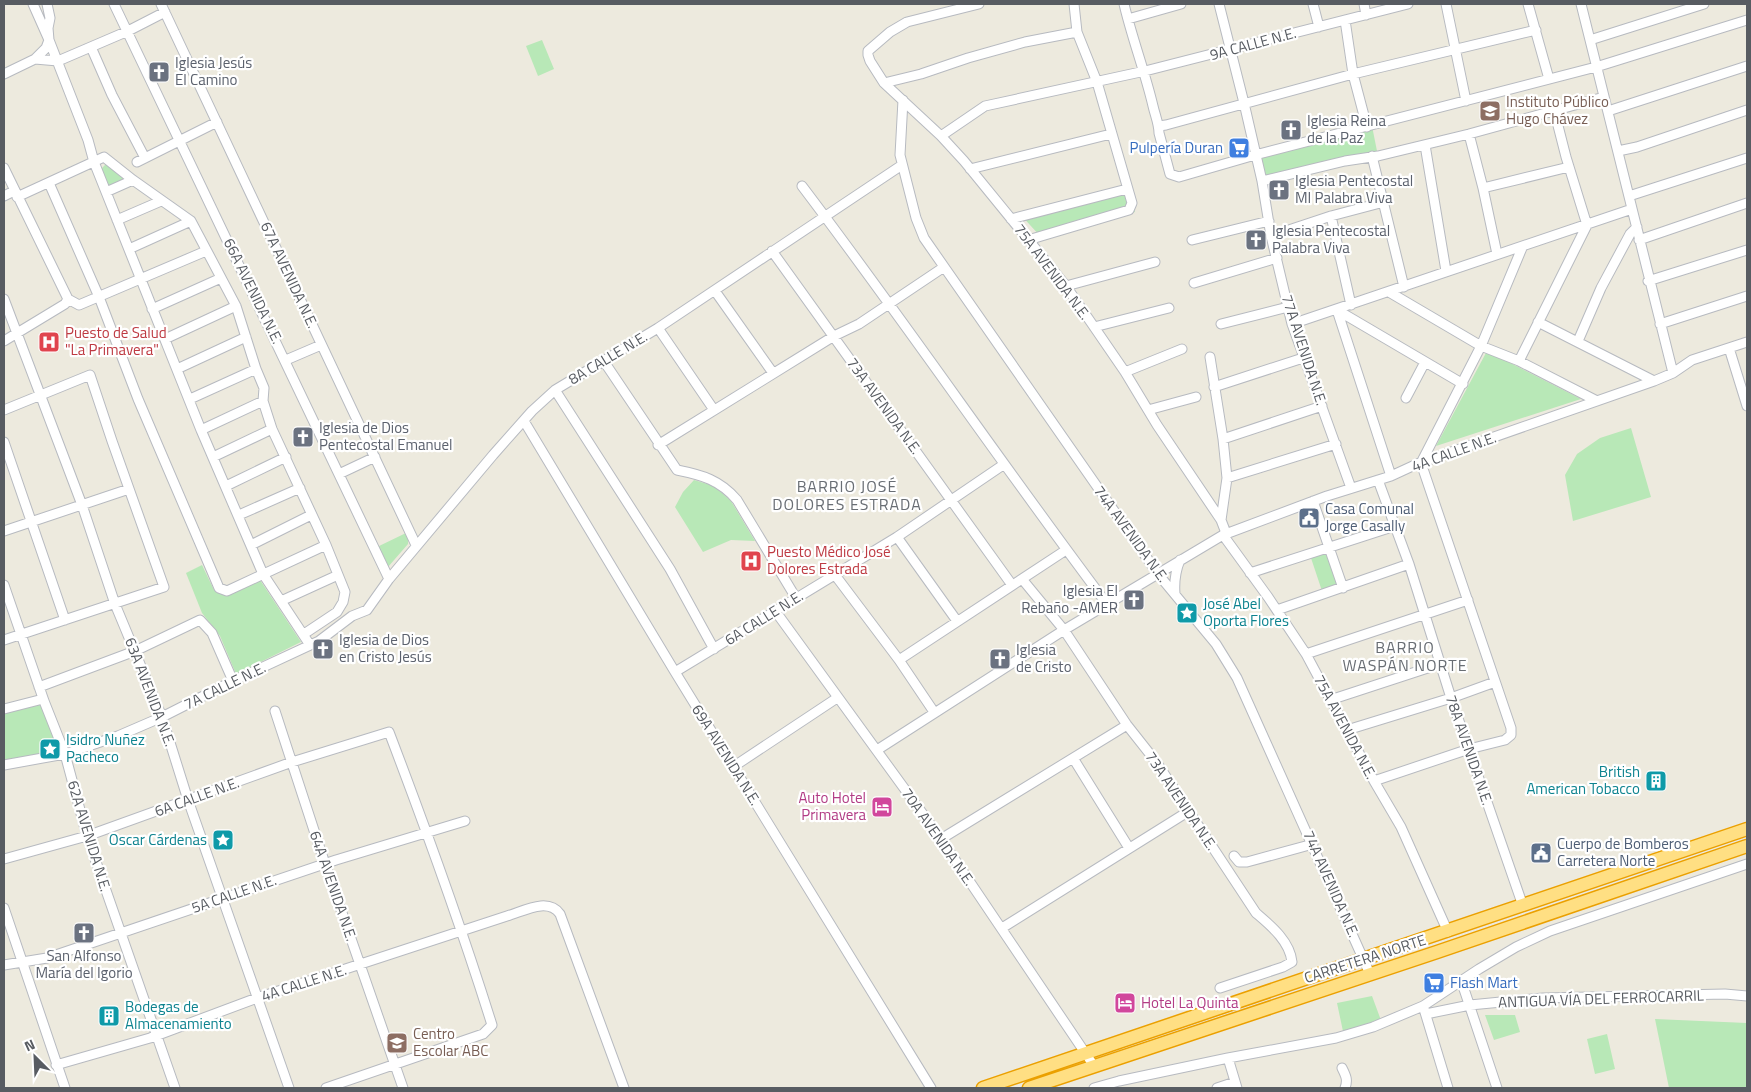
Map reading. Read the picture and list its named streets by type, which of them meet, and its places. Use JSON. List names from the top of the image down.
{
  "streets": {
    "highway": ["CARRETERA NORTE"],
    "street": [
      "9A CALLE N.E.",
      "75A AVENIDA N.E.",
      "67A AVENIDA N.E.",
      "66A AVENIDA N.E.",
      "77A AVENIDA N.E.",
      "8A CALLE N.E.",
      "73A AVENIDA N.E.",
      "4A CALLE N.E.",
      "74A AVENIDA N.E.",
      "6A CALLE N.E.",
      "7A CALLE N.E.",
      "63A AVENIDA N.E.",
      "78A AVENIDA N.E.",
      "69A AVENIDA N.E.",
      "62A AVENIDA N.E.",
      "70A AVENIDA N.E.",
      "64A AVENIDA N.E.",
      "5A CALLE N.E.",
      "ANTIGUA VÍA DEL FERROCARRIL"
    ]
  },
  "crossings": [
    ["9A CALLE N.E.", "75A AVENIDA N.E."],
    ["9A CALLE N.E.", "77A AVENIDA N.E."],
    ["75A AVENIDA N.E.", "4A CALLE N.E."],
    ["75A AVENIDA N.E.", "74A AVENIDA N.E."],
    ["75A AVENIDA N.E.", "CARRETERA NORTE"],
    ["67A AVENIDA N.E.", "8A CALLE N.E."],
    ["66A AVENIDA N.E.", "8A CALLE N.E."],
    ["77A AVENIDA N.E.", "4A CALLE N.E."],
    ["8A CALLE N.E.", "73A AVENIDA N.E."],
    ["8A CALLE N.E.", "74A AVENIDA N.E."],
    ["8A CALLE N.E.", "7A CALLE N.E."],
    ["8A CALLE N.E.", "69A AVENIDA N.E."],
    ["73A AVENIDA N.E.", "4A CALLE N.E."],
    ["73A AVENIDA N.E.", "6A CALLE N.E."],
    ["4A CALLE N.E.", "74A AVENIDA N.E."],
    ["4A CALLE N.E.", "63A AVENIDA N.E."],
    ["4A CALLE N.E.", "78A AVENIDA N.E."],
    ["4A CALLE N.E.", "62A AVENIDA N.E."],
    ["4A CALLE N.E.", "70A AVENIDA N.E."],
    ["4A CALLE N.E.", "64A AVENIDA N.E."],
    ["74A AVENIDA N.E.", "CARRETERA NORTE"],
    ["6A CALLE N.E.", "63A AVENIDA N.E."],
    ["6A CALLE N.E.", "69A AVENIDA N.E."],
    ["6A CALLE N.E.", "62A AVENIDA N.E."],
    ["6A CALLE N.E.", "70A AVENIDA N.E."],
    ["6A CALLE N.E.", "64A AVENIDA N.E."],
    ["6A CALLE N.E.", "5A CALLE N.E."],
    ["7A CALLE N.E.", "63A AVENIDA N.E."],
    ["7A CALLE N.E.", "62A AVENIDA N.E."],
    ["63A AVENIDA N.E.", "5A CALLE N.E."],
    ["78A AVENIDA N.E.", "CARRETERA NORTE"],
    ["62A AVENIDA N.E.", "5A CALLE N.E."],
    ["70A AVENIDA N.E.", "CARRETERA NORTE"],
    ["64A AVENIDA N.E.", "5A CALLE N.E."]
  ],
  "districts": ["BARRIO JOSÉ DOLORES ESTRADA", "BARRIO WASPÁN NORTE"],
  "places": {
    "church": [
      "Iglesia Jesús El Camino",
      "Iglesia Reina de la Paz",
      "Iglesia Pentecostal MI Palabra Viva",
      "Iglesia Pentecostal Palabra Viva",
      "Iglesia de Dios Pentecostal Emanuel",
      "Iglesia El Rebaño -AMER",
      "Iglesia de Dios en Cristo Jesús",
      "Iglesia de Cristo",
      "San Alfonso María del Igorio"
    ],
    "school or university": ["Instituto Público Hugo Chávez", "Centro Escolar ABC"],
    "supermarket": ["Pulpería Duran", "Flash Mart"],
    "hospital": ["Puesto de Salud \"La Primavera\"", "Puesto Médico José Dolores Estrada"],
    "public building": ["Casa Comunal Jorge Casally", "Cuerpo de Bomberos Carretera Norte"],
    "place": ["José Abel Oporta Flores", "Isidro Nuñez Pacheco", "Oscar Cárdenas"],
    "building": ["British American Tobacco", "Bodegas de Almacenamiento"],
    "hotel": ["Auto Hotel Primavera", "Hotel La Quinta"]
  },
  "north": "top left"
}
